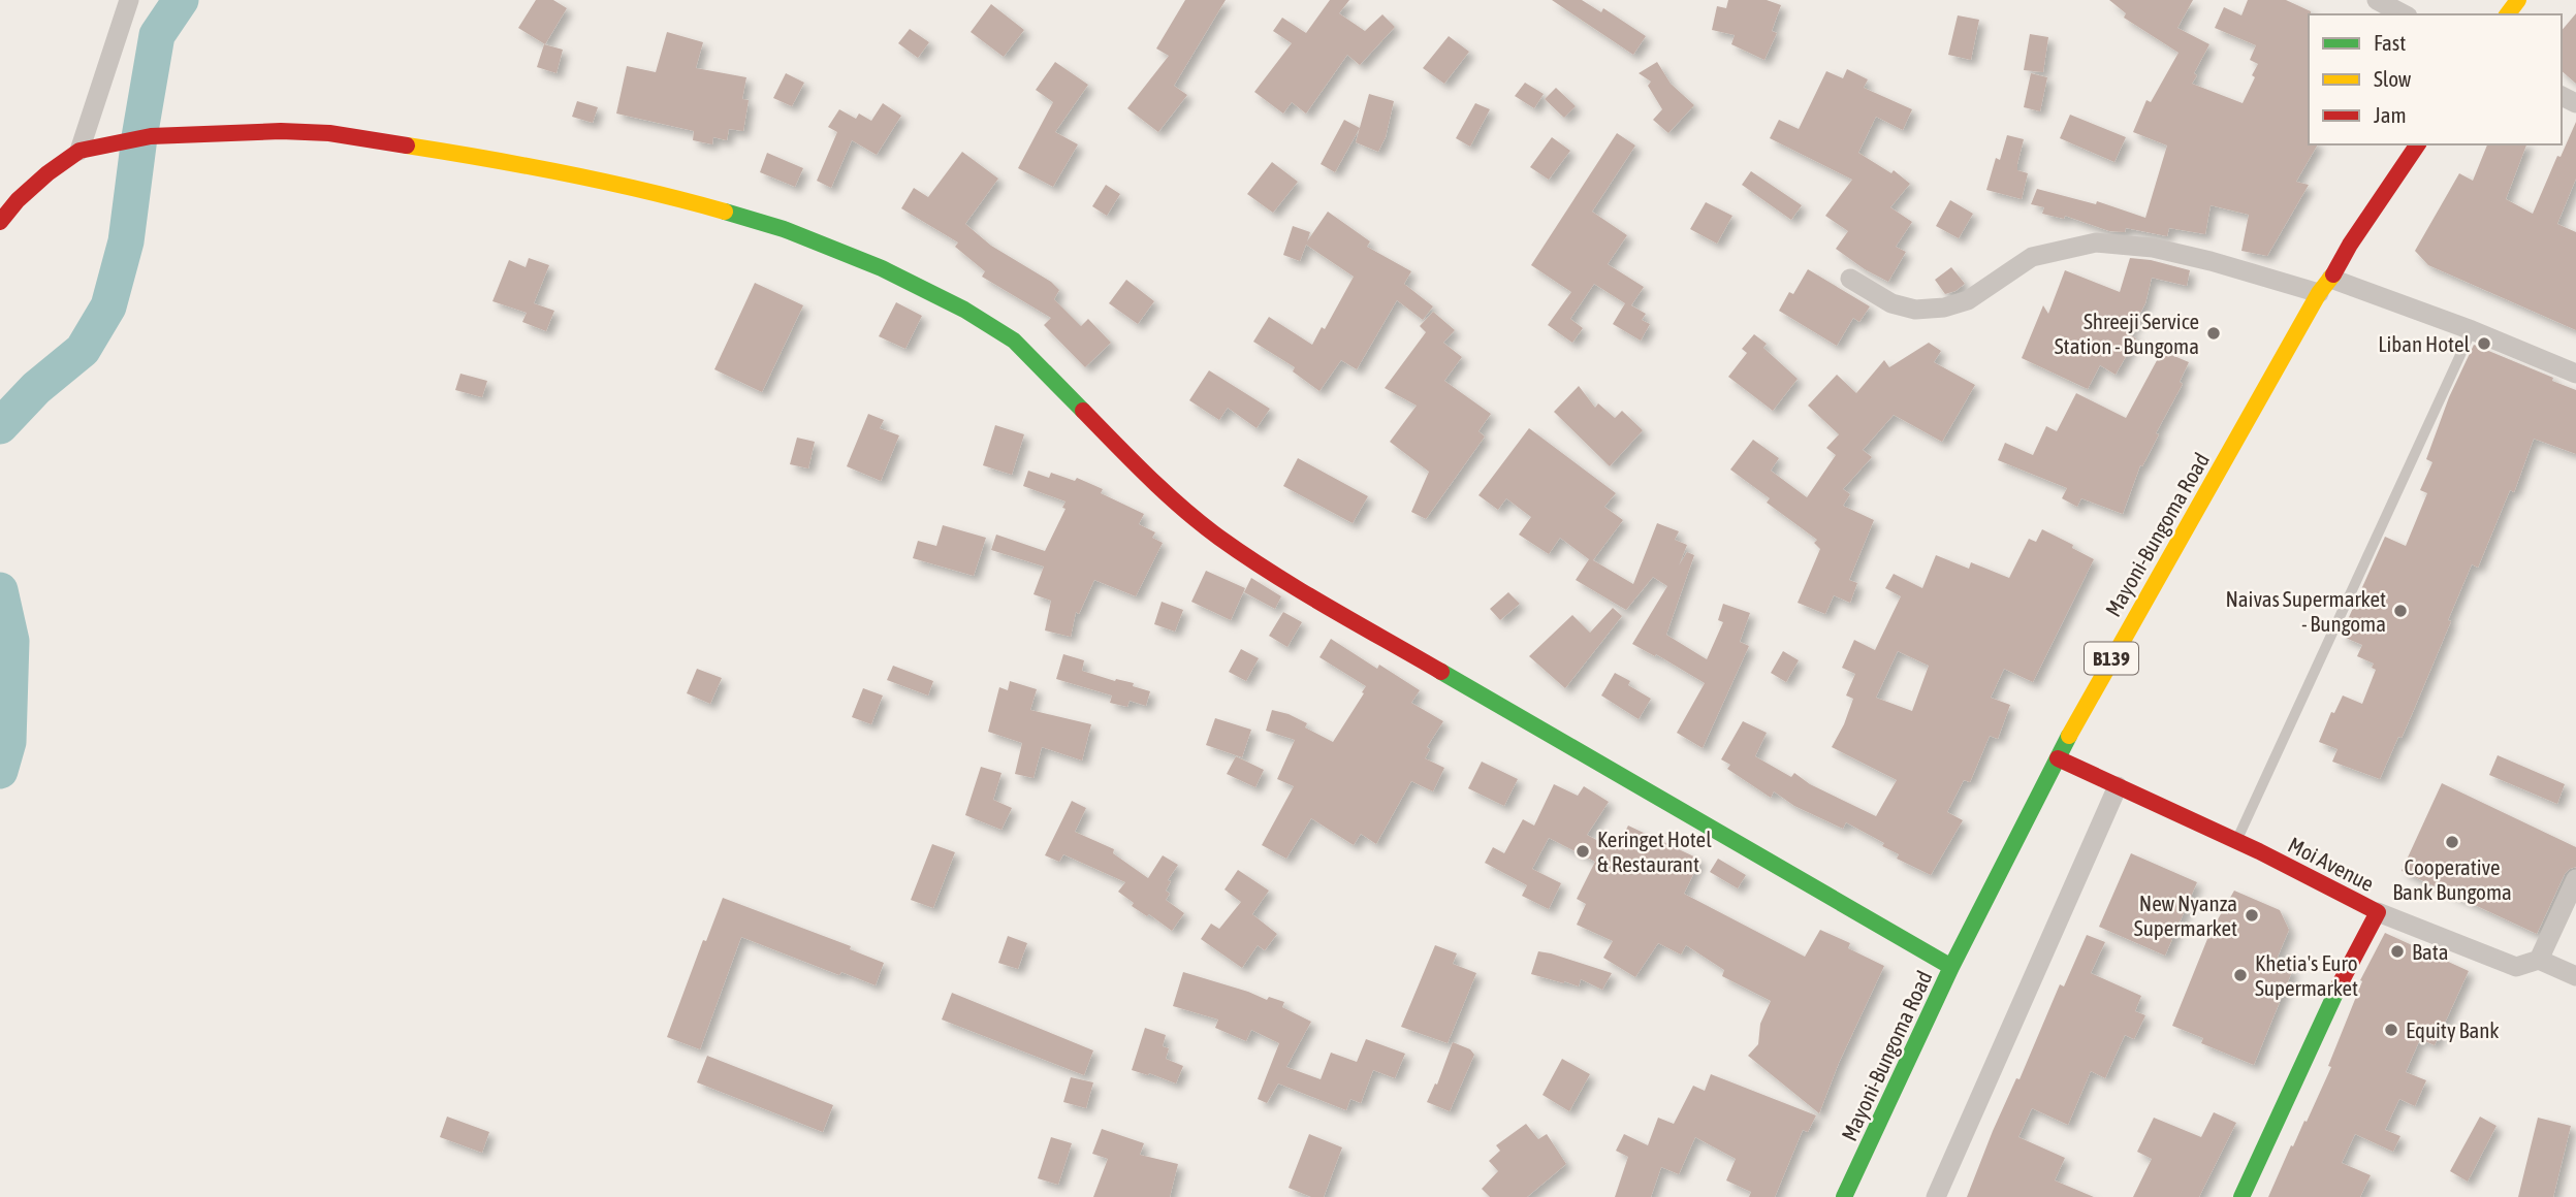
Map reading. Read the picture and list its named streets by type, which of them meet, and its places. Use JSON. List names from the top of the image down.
{
  "streets": {
    "street": ["Mayoni-Bungoma Road", "B139", "Moi Avenue"]
  },
  "crossings": [
    ["Mayoni-Bungoma Road", "Moi Avenue"]
  ],
  "places": [
    "Shreeji Service Station - Bungoma",
    "Liban Hotel",
    "Naivas Supermarket - Bungoma",
    "Cooperative Bank Bungoma",
    "Keringet Hotel & Restaurant",
    "New Nyanza Supermarket",
    "Bata",
    "Khetia's Euro Supermarket",
    "Equity Bank"
  ],
  "legend": ["Fast", "Slow", "Jam"]
}
